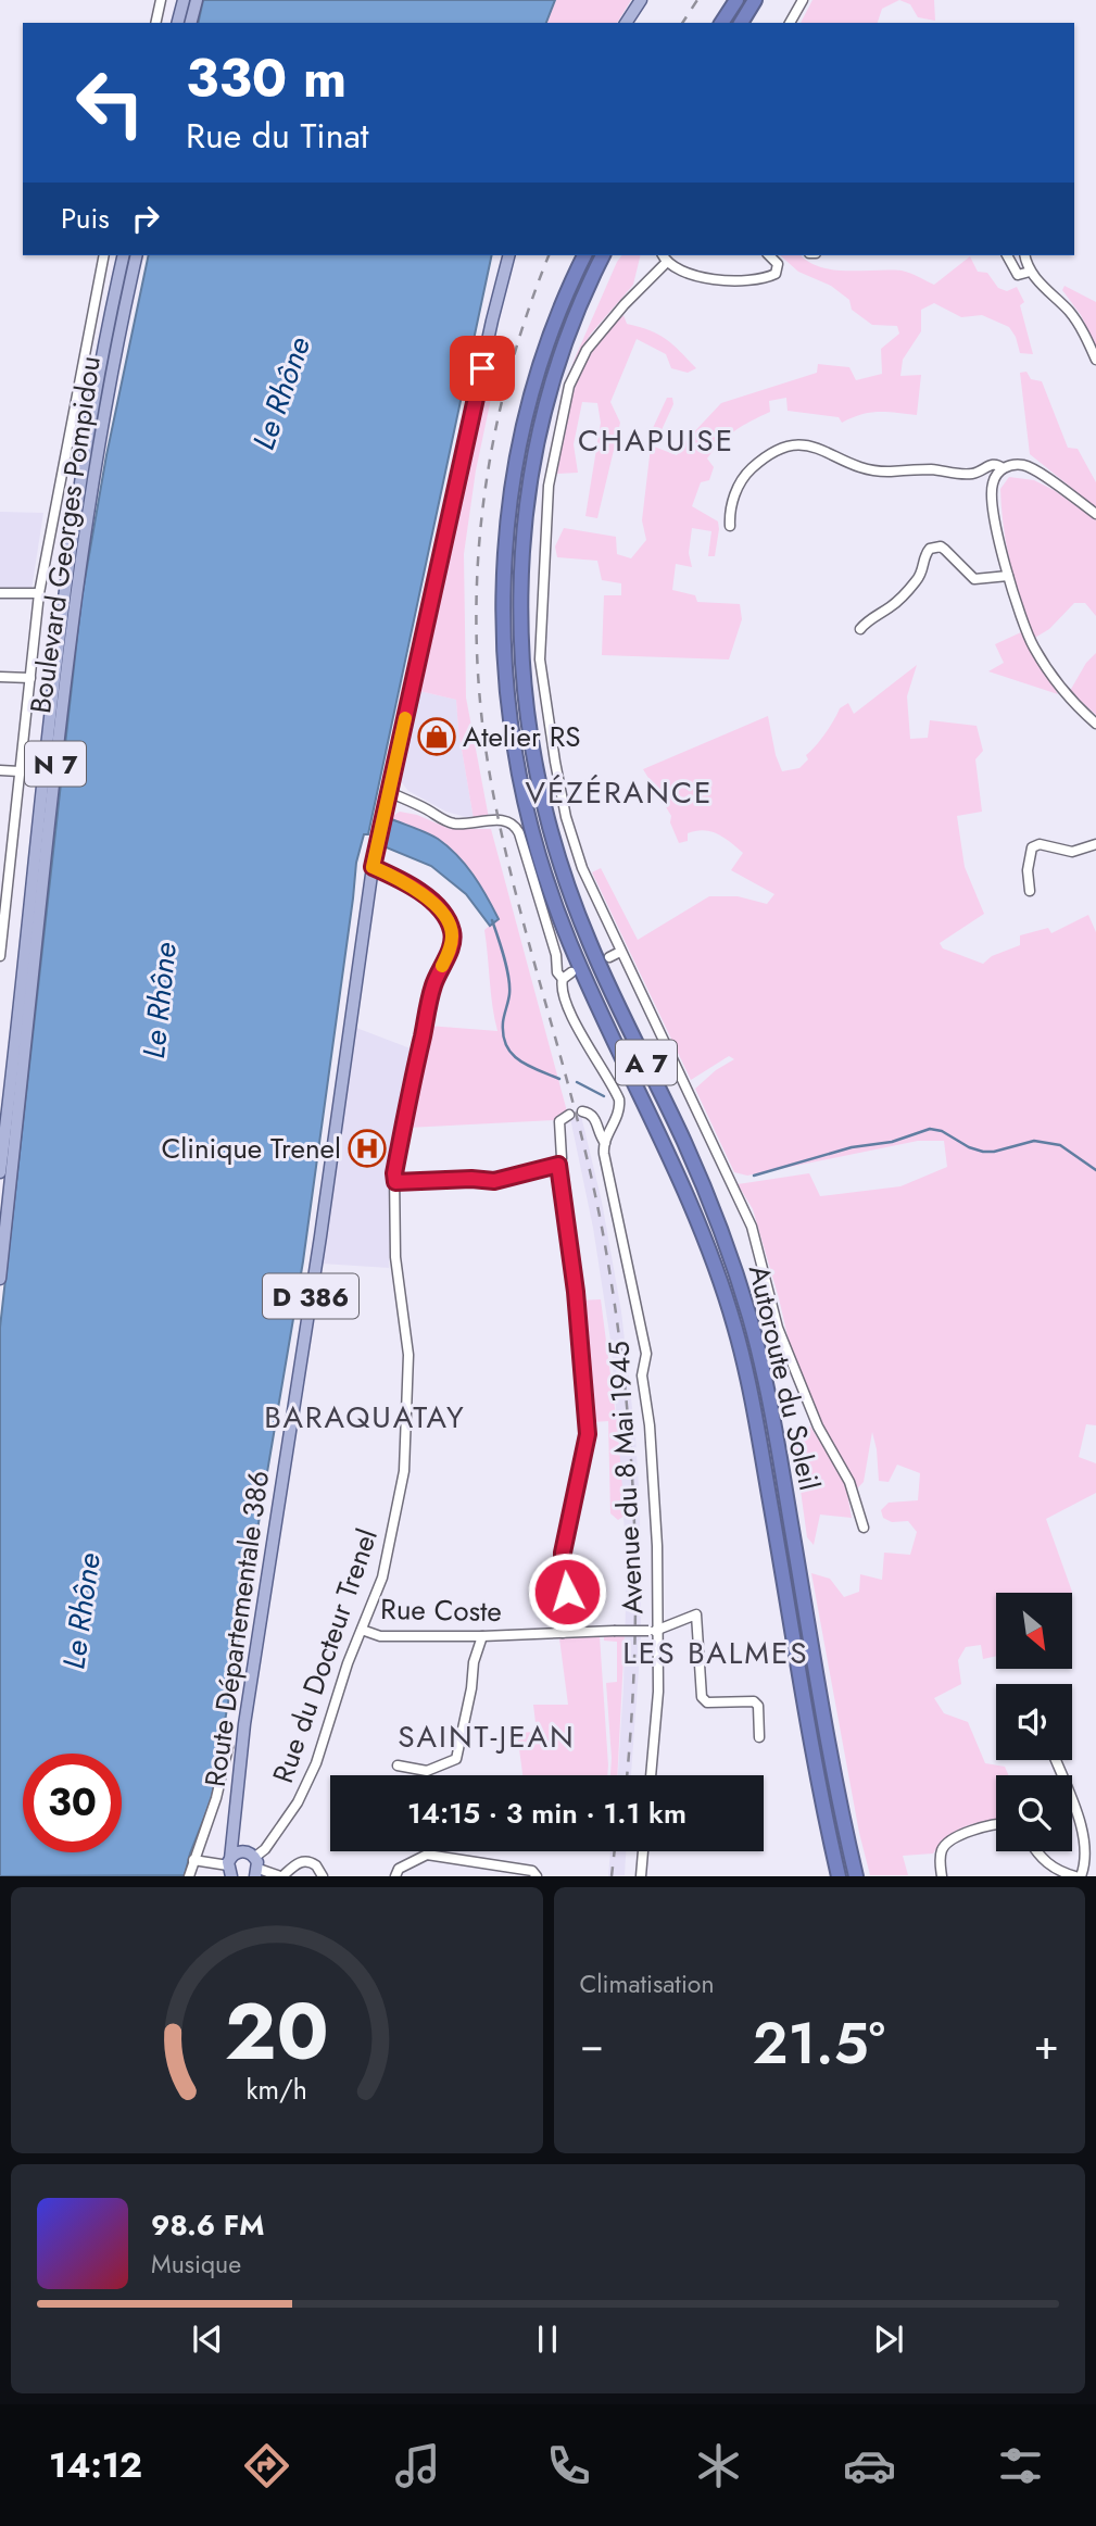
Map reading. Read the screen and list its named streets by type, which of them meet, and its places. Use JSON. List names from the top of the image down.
{
  "streets": {
    "highway": ["A 7", "Autoroute du Soleil"],
    "main road": [
      "Boulevard Georges Pompidou",
      "N 7",
      "D 386",
      "Route Départementale 386"
    ],
    "street": ["Avenue du 8 Mai 1945", "Rue Coste", "Rue du Docteur Trenel"]
  },
  "crossings": [
    ["D 386", "Route Départementale 386"],
    ["Avenue du 8 Mai 1945", "Rue Coste"],
    ["Rue Coste", "Rue du Docteur Trenel"],
    ["Route Départementale 386", "Rue du Docteur Trenel"]
  ],
  "districts": [
    "CHAPUISE",
    "VÉZÉRANCE",
    "BARAQUATAY",
    "LES BALMES",
    "SAINT-JEAN"
  ],
  "water": ["Le Rhône"],
  "places": {
    "shop": ["Atelier RS"],
    "hospital": ["Clinique Trenel"]
  },
  "north": "bottom right",
  "page": {
    "turn": ["330 m", "Rue du Tinat"],
    "then": "Puis",
    "limit": "30",
    "trip": "14:15 · 3 min · 1.1 km",
    "tile": "Climatisation",
    "heat": ["−", "21.5°", "+"],
    "song": ["98.6 FM", "Musique"],
    "tabs": "14:12",
    "gauge": ["20", "km/h"]
  }
}
